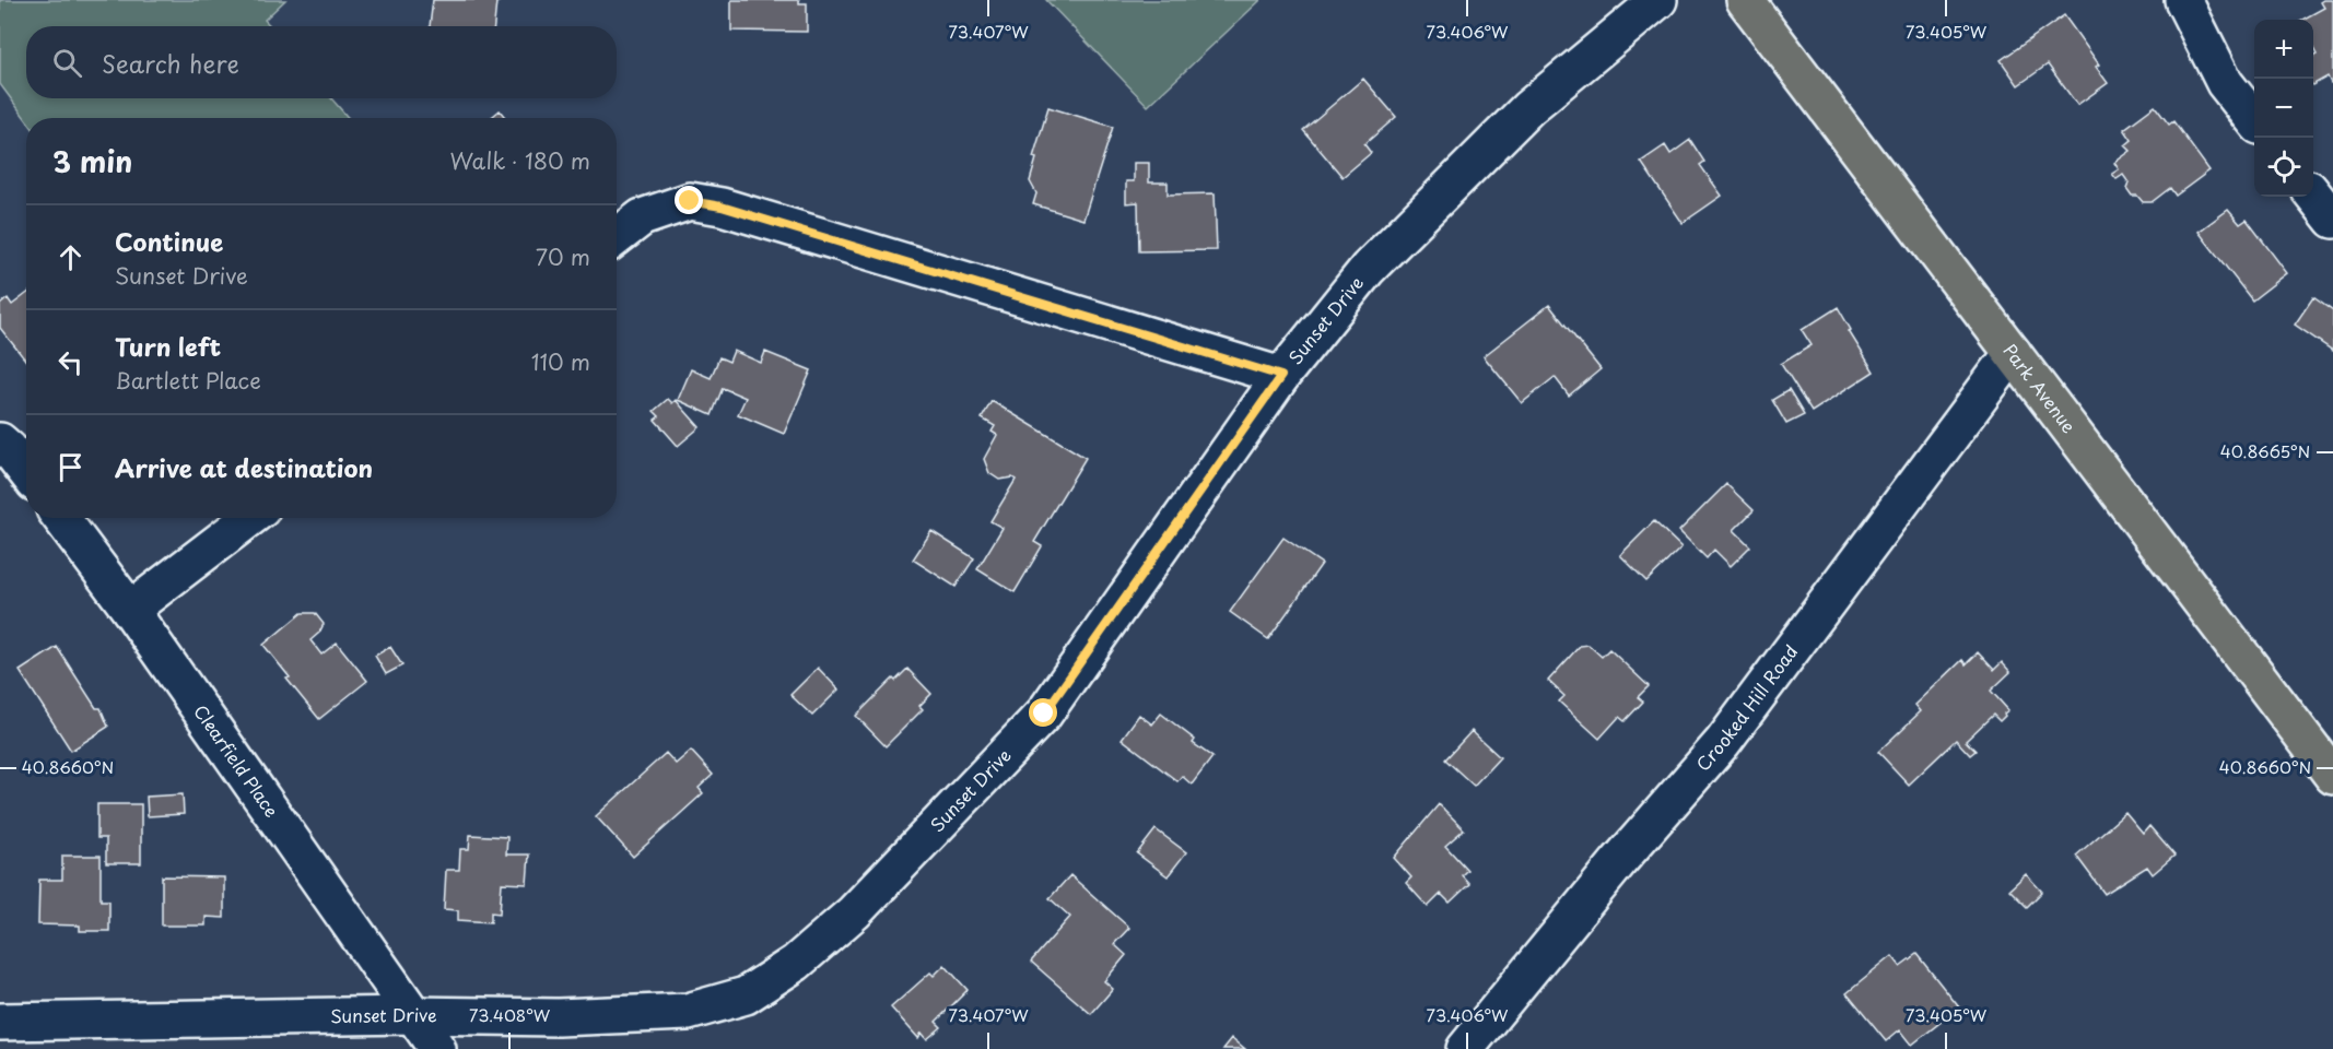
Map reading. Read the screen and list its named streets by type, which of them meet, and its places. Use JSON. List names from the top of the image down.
{
  "streets": {
    "main road": ["Park Avenue"],
    "street": ["Sunset Drive", "Crooked Hill Road", "Clearfield Place"]
  },
  "crossings": [
    ["Sunset Drive", "Clearfield Place"],
    ["Park Avenue", "Crooked Hill Road"]
  ],
  "page": {
    "map_buttons": ["+", "−"],
    "search": "Search here",
    "heading": ["3 min", "Walk · 180 m"],
    "list": [
      ["Continue", "Sunset Drive", "70 m"],
      ["Turn left", "Bartlett Place", "110 m"],
      "Arrive at destination"
    ]
  },
  "coordinates": [
    "73.407°W",
    "73.406°W",
    "73.405°W",
    "40.8665°N",
    "40.8660°N",
    "73.408°W"
  ]
}
